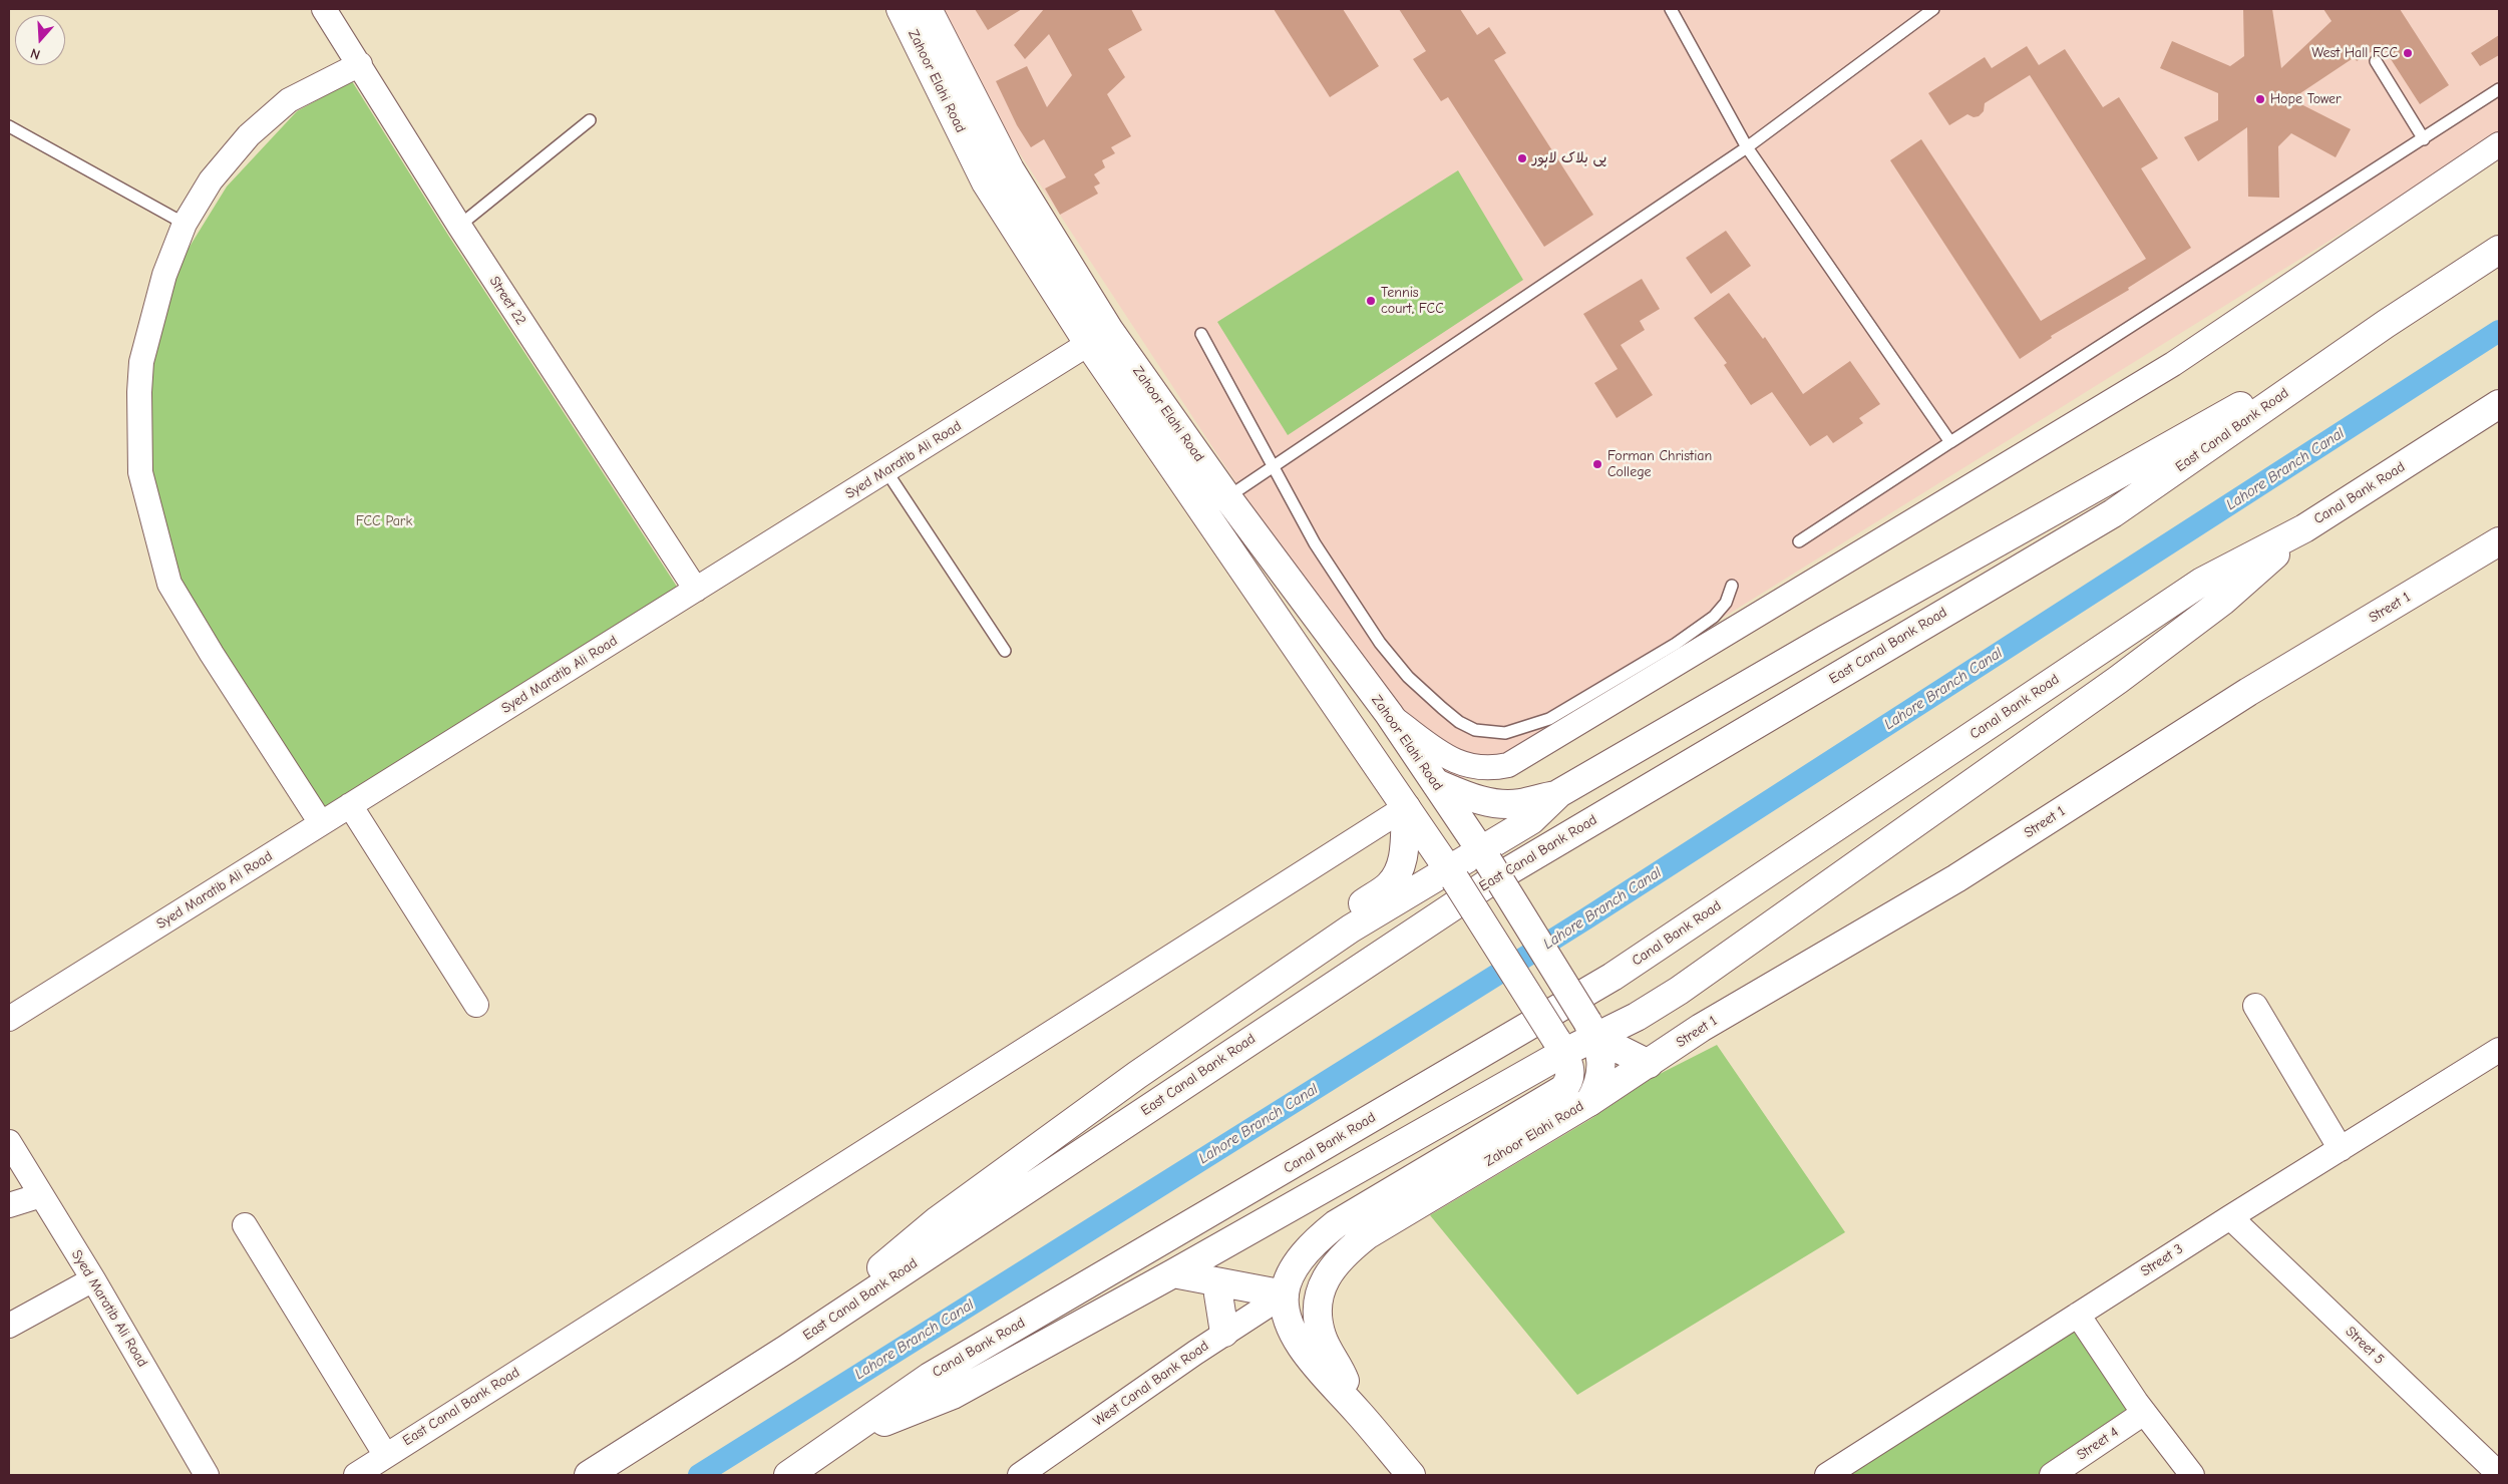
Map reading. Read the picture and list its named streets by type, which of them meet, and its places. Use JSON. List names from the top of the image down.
{
  "streets": {
    "main road": [
      "Zahoor Elahi Road",
      "East Canal Bank Road",
      "Canal Bank Road",
      "Street 1"
    ],
    "street": [
      "Street 22",
      "Syed Maratib Ali Road",
      "Street 3",
      "Street 5",
      "West Canal Bank Road",
      "Street 4"
    ]
  },
  "crossings": [
    ["Zahoor Elahi Road", "East Canal Bank Road"],
    ["Zahoor Elahi Road", "Syed Maratib Ali Road"],
    ["Zahoor Elahi Road", "Street 1"],
    ["Zahoor Elahi Road", "West Canal Bank Road"],
    ["Street 22", "Syed Maratib Ali Road"],
    ["Street 3", "Street 5"]
  ],
  "water": ["Lahore Branch Canal"],
  "parks": ["FCC Park"],
  "places": [
    "West Hall FCC",
    "Hope Tower",
    "پی بلاک لاہور",
    "Tennis court, FCC",
    "Forman Christian College"
  ],
  "north": "bottom"
}
